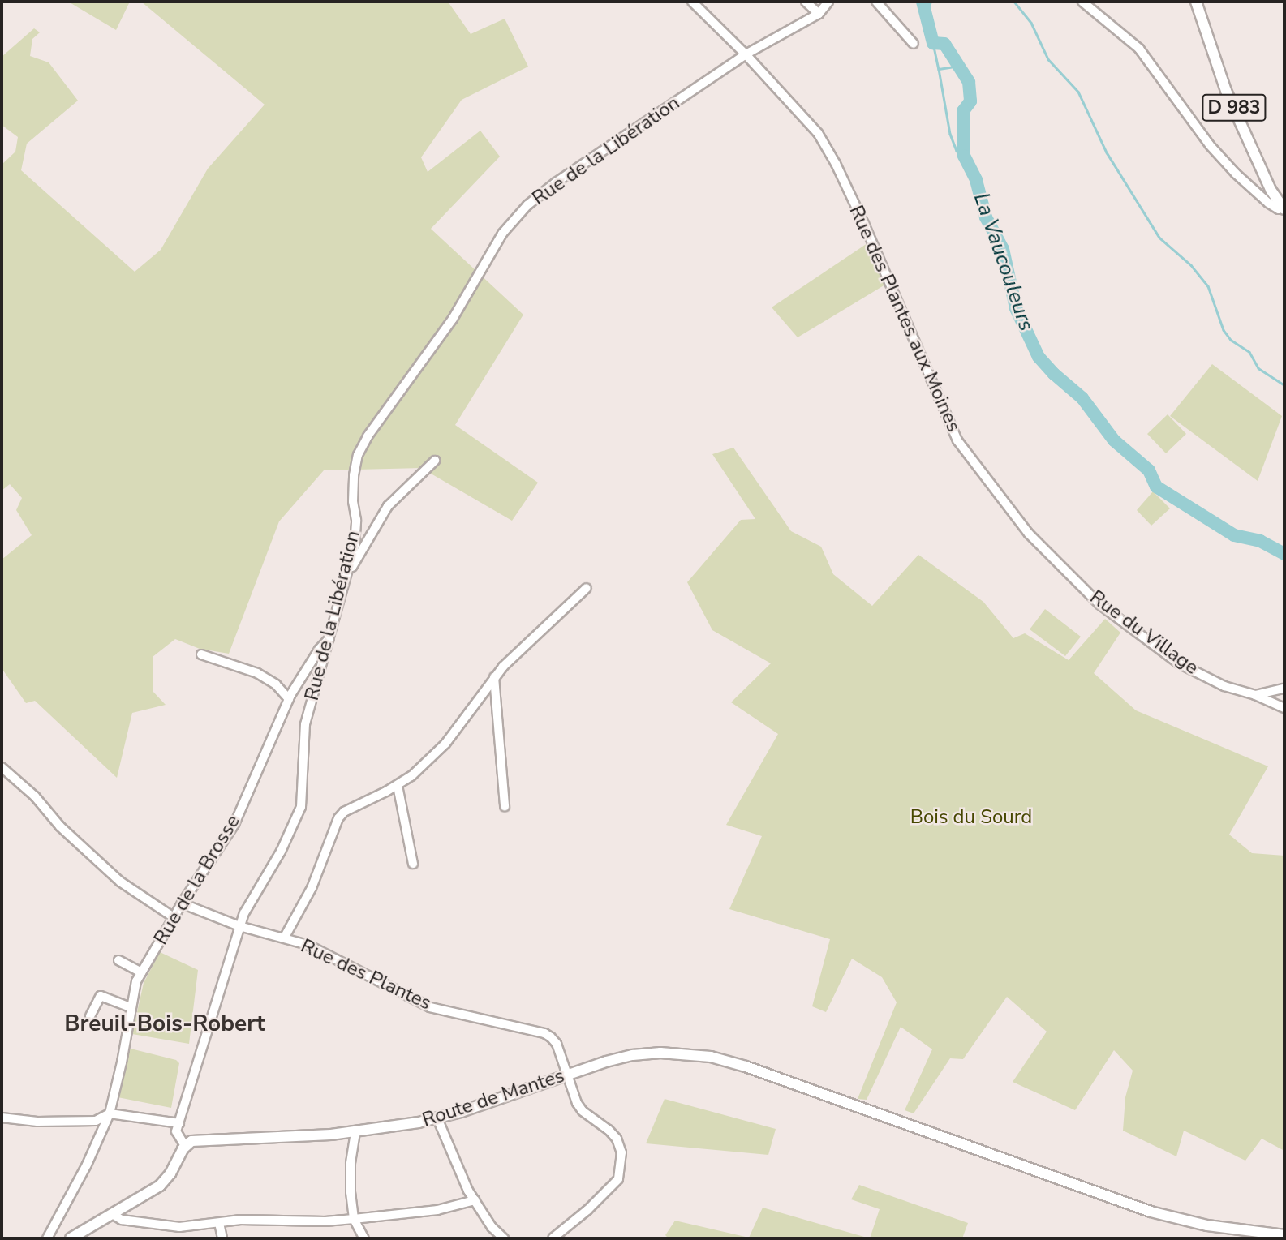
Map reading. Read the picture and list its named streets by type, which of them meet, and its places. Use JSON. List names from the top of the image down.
{
  "streets": {
    "main road": ["D 983", "Route de Mantes"],
    "street": [
      "Rue de la Libération",
      "Rue des Plantes aux Moines",
      "Rue du Village",
      "Rue de la Brosse",
      "Rue des Plantes"
    ]
  },
  "crossings": [
    ["Rue de la Libération", "Rue des Plantes aux Moines"],
    ["Rue de la Libération", "Rue de la Brosse"],
    ["Rue de la Libération", "Rue des Plantes"],
    ["Rue des Plantes aux Moines", "Rue du Village"],
    ["Rue de la Brosse", "Rue des Plantes"],
    ["Rue des Plantes", "Route de Mantes"]
  ],
  "districts": ["Breuil-Bois-Robert"],
  "water": ["La Vaucouleurs"],
  "parks": ["Bois du Sourd"]
}
